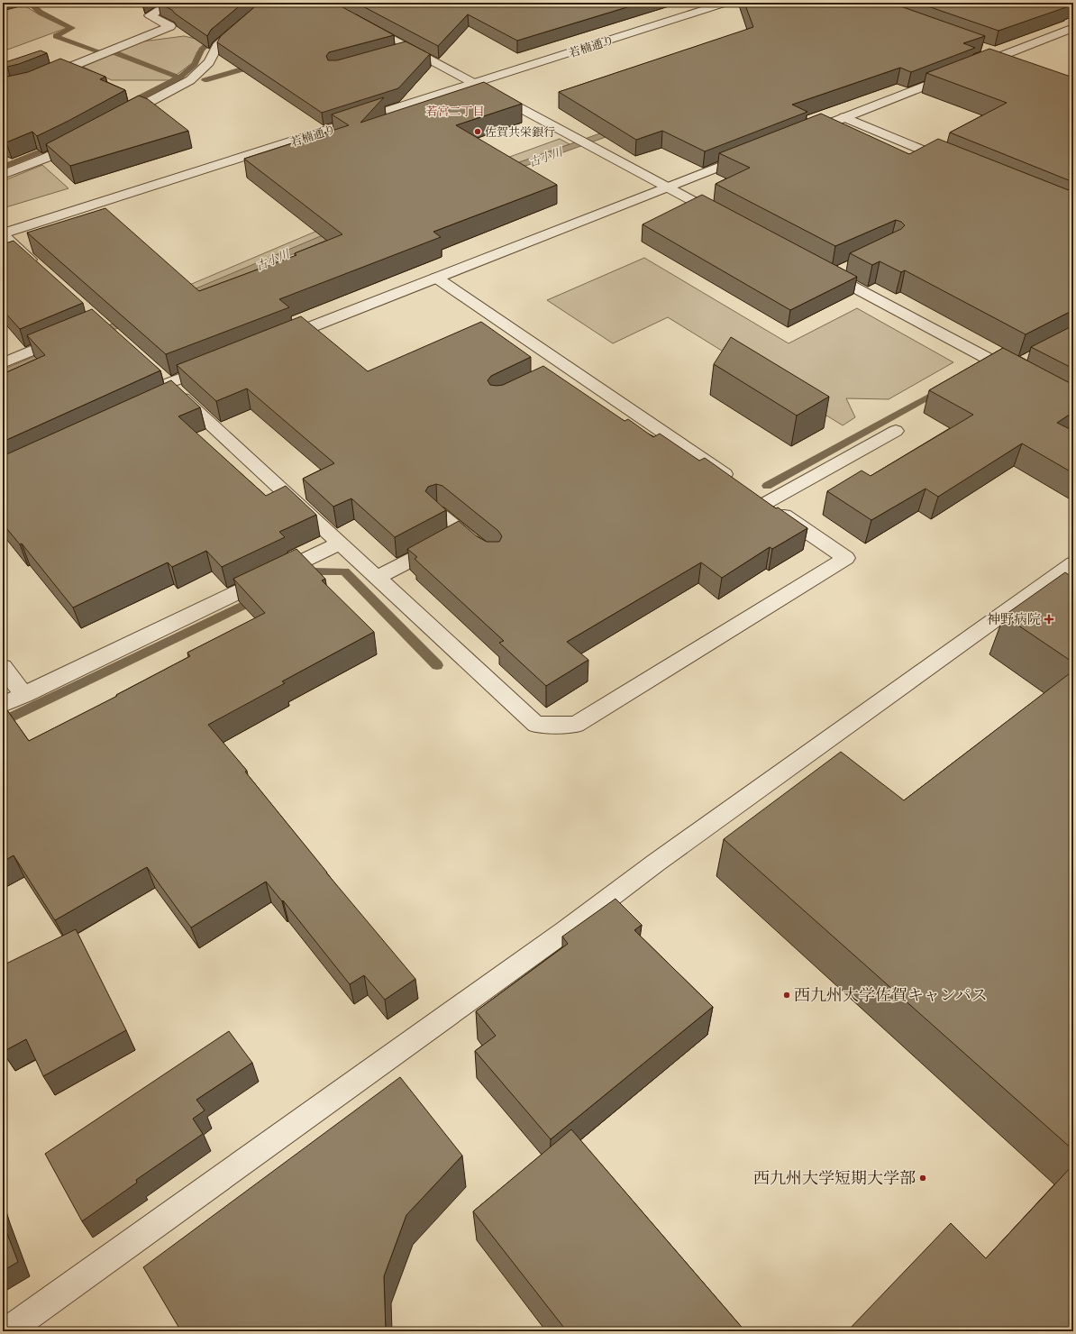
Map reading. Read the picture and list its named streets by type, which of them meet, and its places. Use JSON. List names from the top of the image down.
{
  "streets": {
    "street": ["若楠通り"]
  },
  "districts": ["若宮二丁目"],
  "water": ["古小川"],
  "places": {
    "other": ["佐賀共栄銀行", "西九州大学佐賀キャンパス", "西九州大学短期大学部"],
    "health": ["神野病院"]
  }
}
